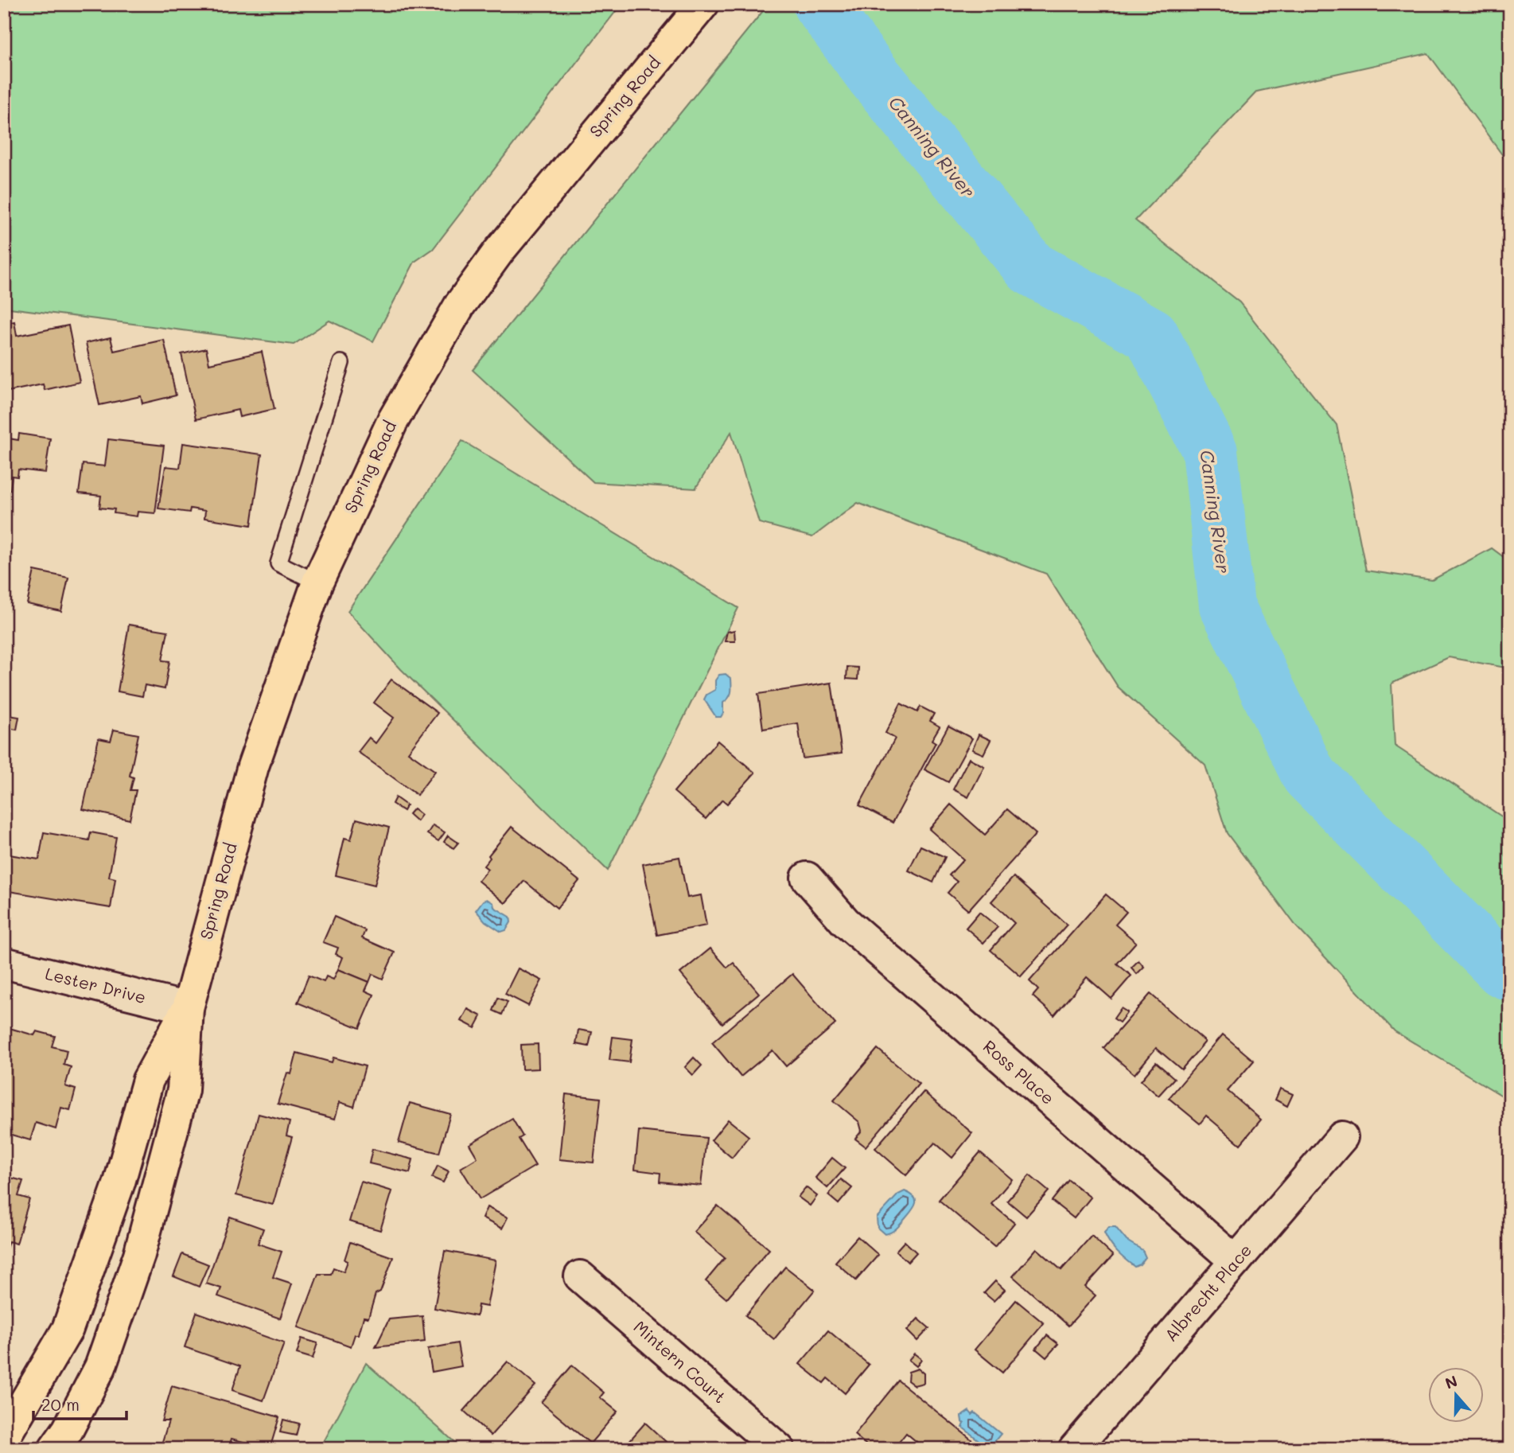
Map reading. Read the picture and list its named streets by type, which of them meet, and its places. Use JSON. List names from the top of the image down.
{
  "streets": {
    "main road": ["Spring Road"],
    "street": [
      "Lester Drive",
      "Ross Place",
      "Albrecht Place",
      "Mintern Court"
    ]
  },
  "crossings": [
    ["Spring Road", "Lester Drive"],
    ["Ross Place", "Albrecht Place"]
  ],
  "water": ["Canning River"],
  "scale_bar": "20 m",
  "north": "top"
}
